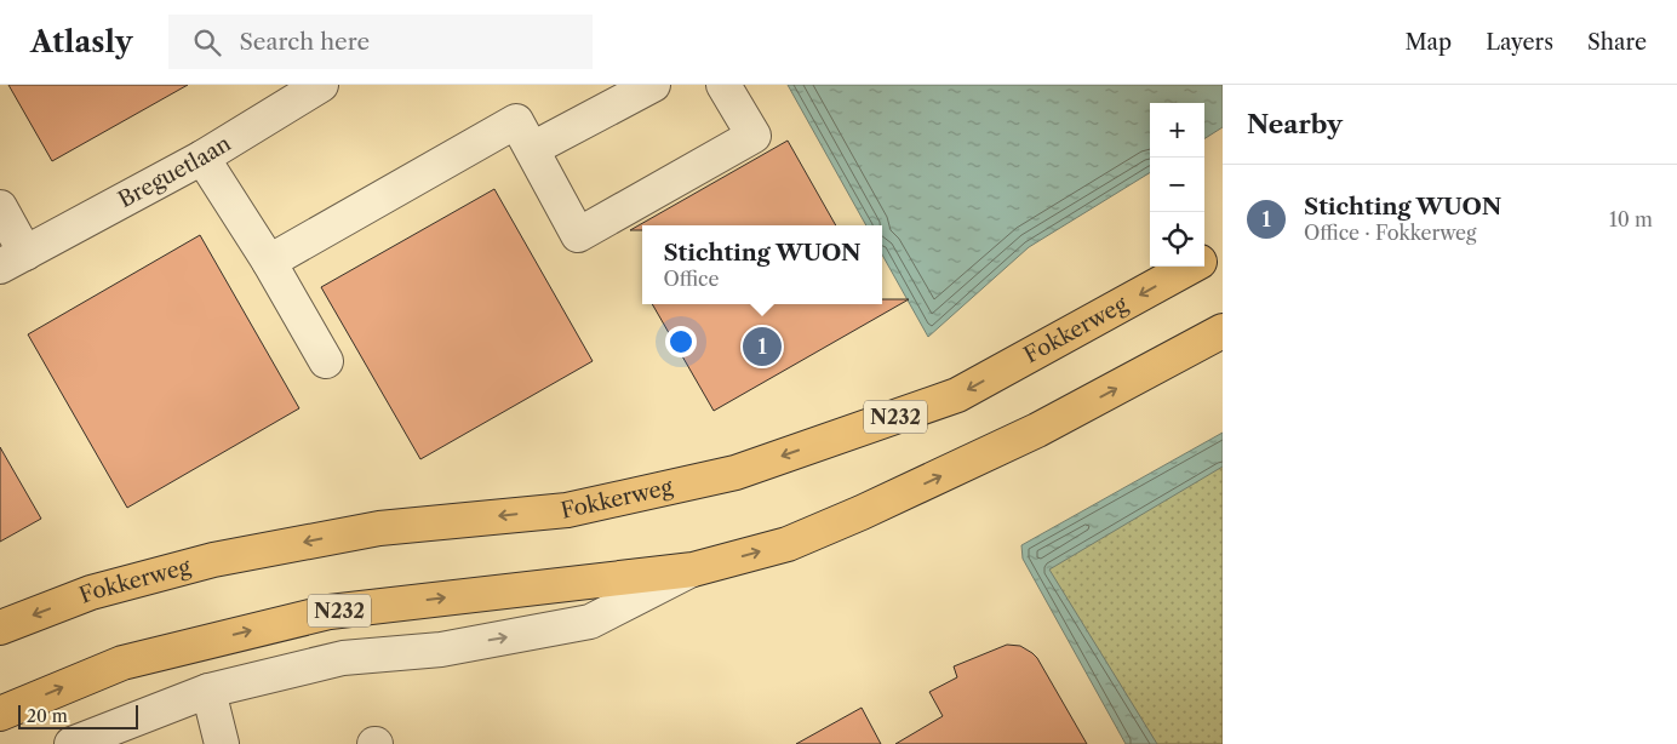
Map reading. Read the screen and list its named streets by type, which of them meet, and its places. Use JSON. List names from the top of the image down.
{
  "streets": {
    "main road": ["Fokkerweg", "N232"],
    "street": ["Breguetlaan"]
  },
  "scale_bar": "20 m",
  "page": {
    "header": "Atlasly",
    "search": "Search here",
    "nav": ["Map", "Layers", "Share"],
    "heading": "Nearby",
    "map_buttons": ["+", "−"],
    "list": [
      {
        "mark": "1",
        "name": "Stichting WUON",
        "note": "Office · Fokkerweg",
        "value": "10 m"
      }
    ],
    "popup": ["Stichting WUON", "Office"],
    "pins": "1",
    "scale": "20 m"
  }
}
